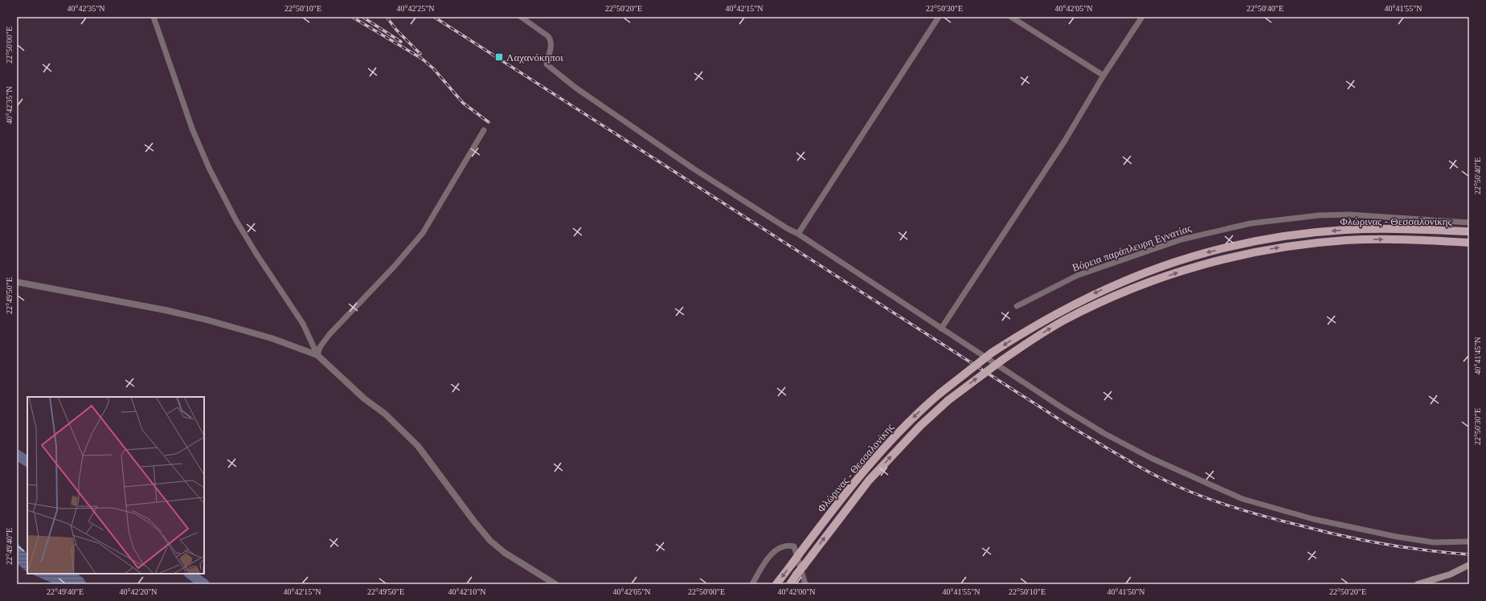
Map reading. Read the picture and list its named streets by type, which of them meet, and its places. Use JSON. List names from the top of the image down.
{
  "streets": {
    "main road": ["Φλώρινας - Θεσσαλονίκης"],
    "street": ["Βόρεια παράπλευρη Εγνατίας"]
  },
  "places": {
    "transit": ["Λαχανόκηποι"]
  },
  "coordinates": [
    "40°42'35\"N",
    "22°50'10\"E",
    "40°42'25\"N",
    "22°50'20\"E",
    "40°42'15\"N",
    "22°50'30\"E",
    "40°42'05\"N",
    "22°50'40\"E",
    "40°41'55\"N",
    "22°50'00\"E",
    "22°49'50\"E",
    "40°41'45\"N",
    "22°49'40\"E",
    "40°42'20\"N",
    "40°42'10\"N",
    "40°42'00\"N",
    "40°41'50\"N"
  ]
}
